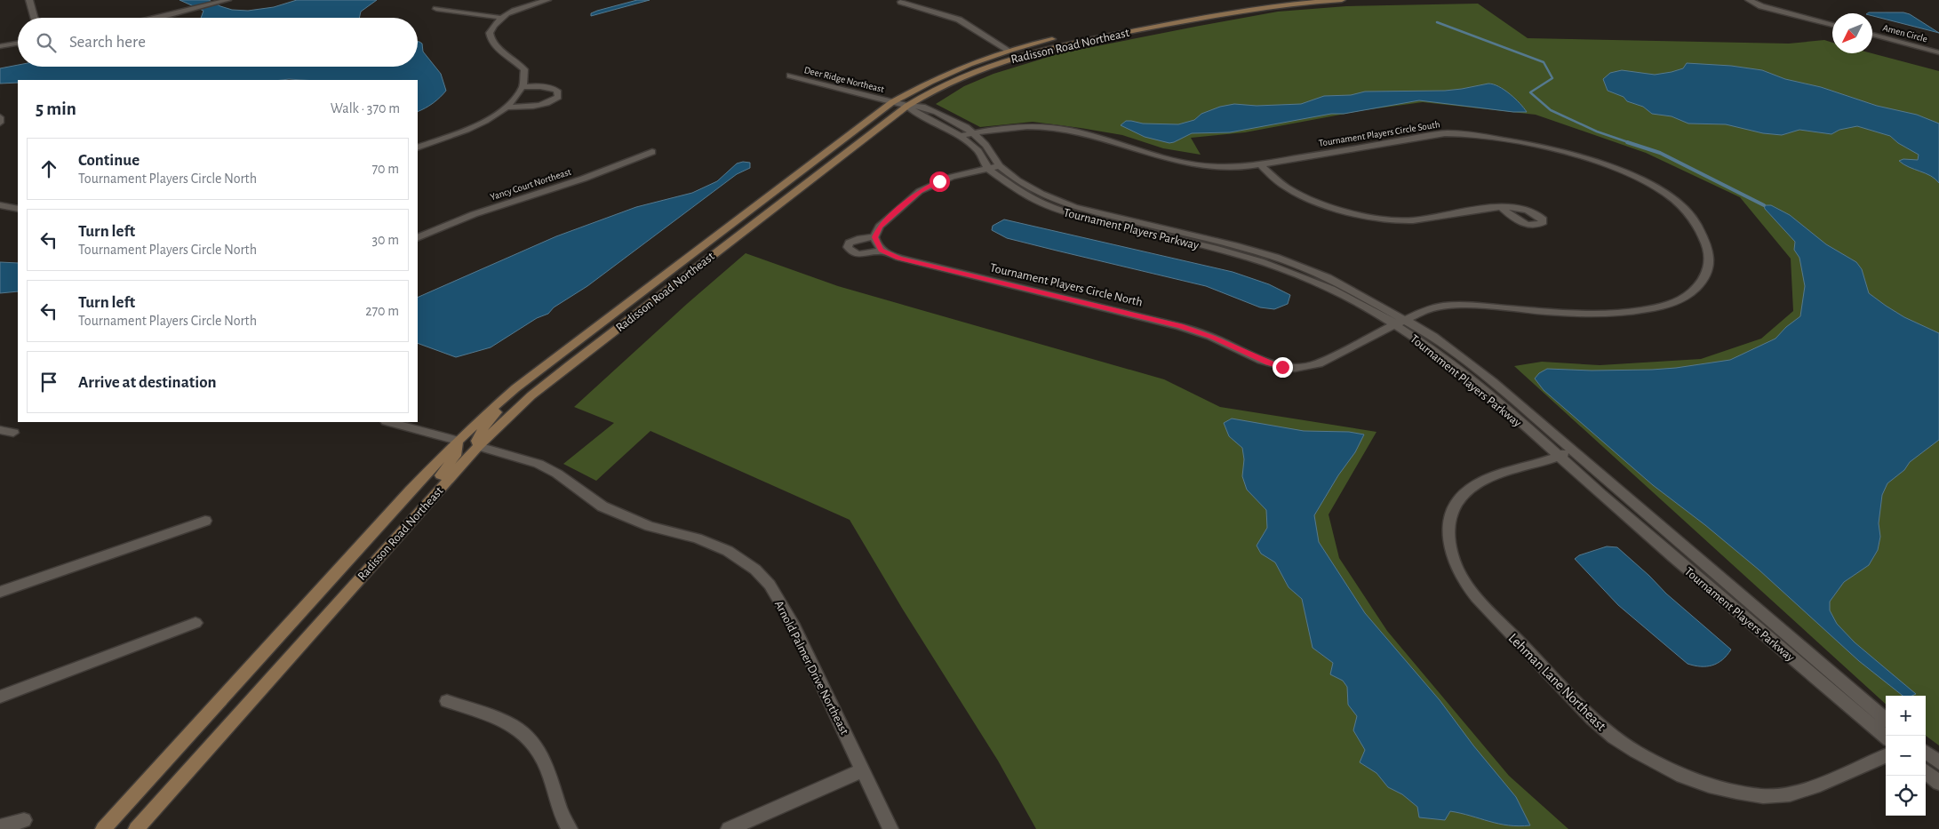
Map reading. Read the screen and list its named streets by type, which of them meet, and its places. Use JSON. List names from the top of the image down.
{
  "streets": {
    "main road": ["Radisson Road Northeast"],
    "street": [
      "Amen Circle",
      "Deer Ridge Northeast",
      "Tournament Players Circle South",
      "Yancy Court Northeast",
      "Tournament Players Parkway",
      "Tournament Players Circle North",
      "Arnold Palmer Drive Northeast",
      "Lehman Lane Northeast"
    ]
  },
  "crossings": [
    ["Radisson Road Northeast", "Deer Ridge Northeast"],
    ["Radisson Road Northeast", "Tournament Players Parkway"],
    ["Radisson Road Northeast", "Arnold Palmer Drive Northeast"],
    ["Deer Ridge Northeast", "Tournament Players Parkway"],
    ["Tournament Players Circle South", "Tournament Players Parkway"],
    ["Tournament Players Circle South", "Tournament Players Circle North"],
    ["Tournament Players Parkway", "Tournament Players Circle North"],
    ["Tournament Players Parkway", "Lehman Lane Northeast"]
  ],
  "north": "bottom left",
  "page": {
    "search": "Search here",
    "heading": ["5 min", "Walk · 370 m"],
    "list": [
      ["Continue", "Tournament Players Circle North", "70 m"],
      ["Turn left", "Tournament Players Circle North", "30 m"],
      ["Turn left", "Tournament Players Circle North", "270 m"],
      "Arrive at destination"
    ],
    "map_buttons": ["+", "−"]
  }
}
